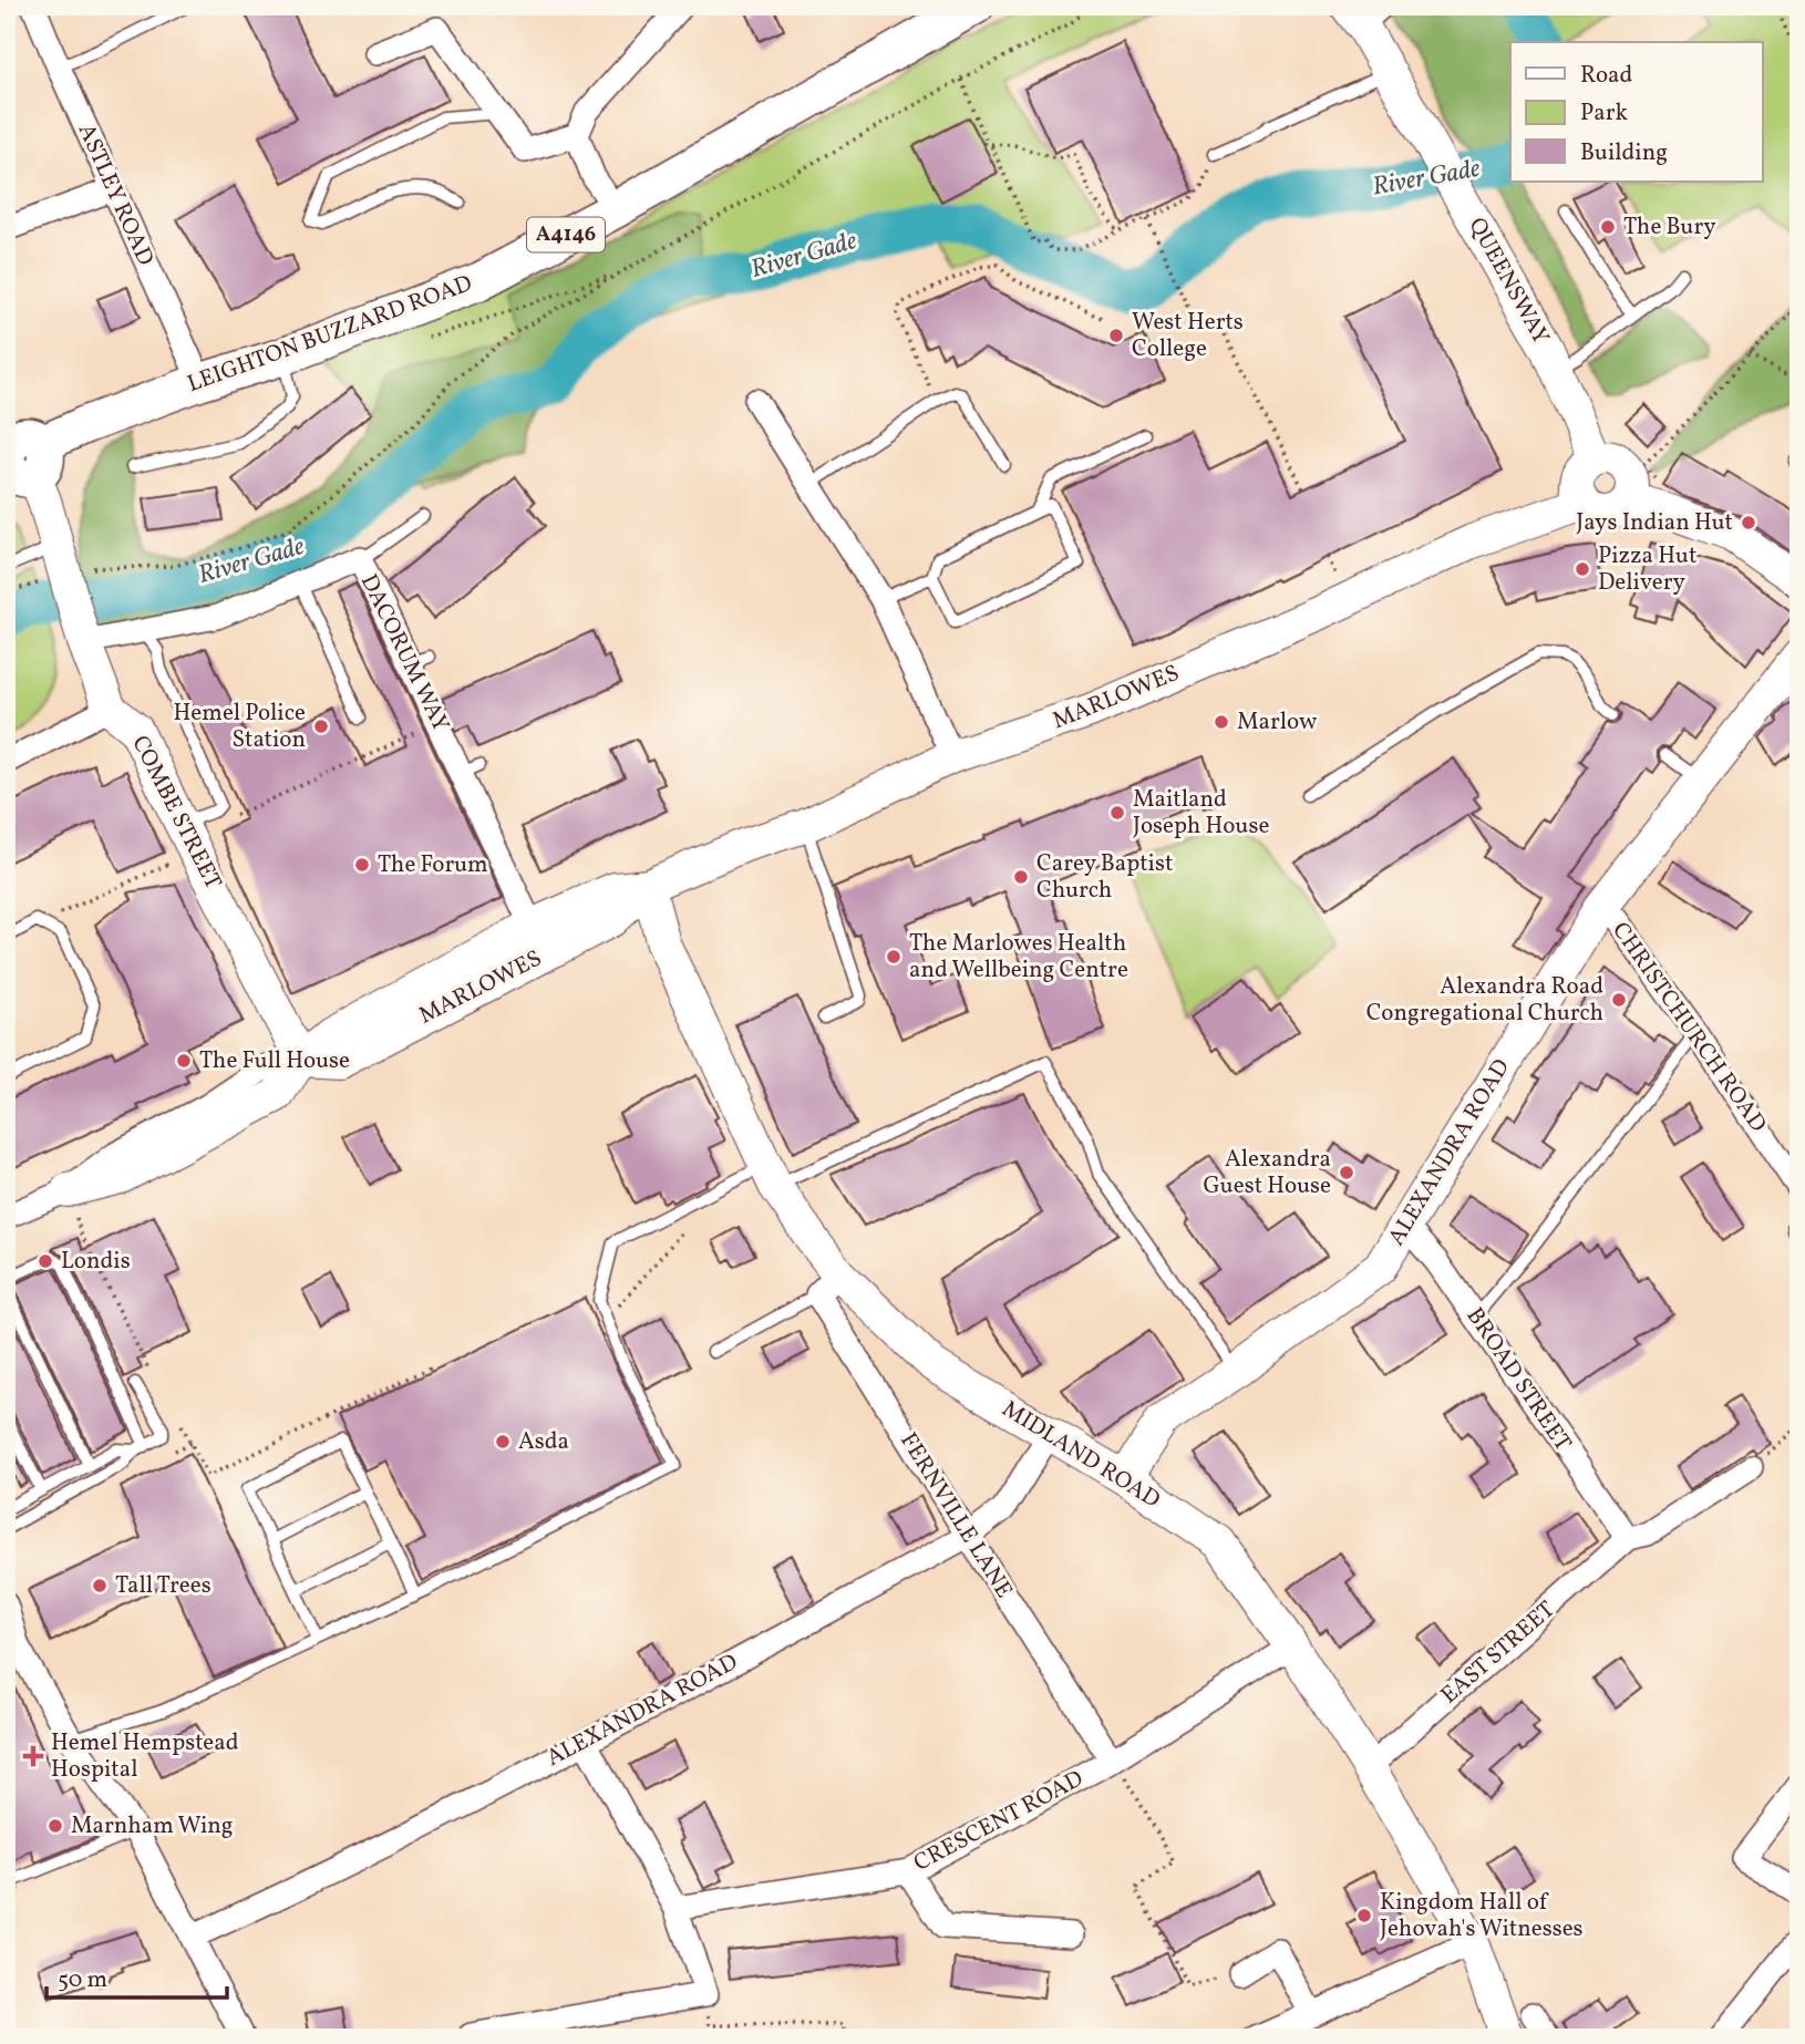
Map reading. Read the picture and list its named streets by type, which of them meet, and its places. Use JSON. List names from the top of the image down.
{
  "streets": {
    "main road": ["A4146", "LEIGHTON BUZZARD ROAD"],
    "street": [
      "ASTLEY ROAD",
      "QUEENSWAY",
      "DACORUM WAY",
      "MARLOWES",
      "COMBE STREET",
      "CHRISTCHURCH ROAD",
      "ALEXANDRA ROAD",
      "BROAD STREET",
      "MIDLAND ROAD",
      "FERNVILLE LANE",
      "EAST STREET",
      "CRESCENT ROAD"
    ]
  },
  "crossings": [
    ["ASTLEY ROAD", "LEIGHTON BUZZARD ROAD"],
    ["QUEENSWAY", "MARLOWES"],
    ["LEIGHTON BUZZARD ROAD", "COMBE STREET"],
    ["DACORUM WAY", "MARLOWES"],
    ["DACORUM WAY", "COMBE STREET"],
    ["MARLOWES", "COMBE STREET"],
    ["MARLOWES", "MIDLAND ROAD"],
    ["CHRISTCHURCH ROAD", "ALEXANDRA ROAD"],
    ["ALEXANDRA ROAD", "BROAD STREET"],
    ["ALEXANDRA ROAD", "MIDLAND ROAD"],
    ["ALEXANDRA ROAD", "FERNVILLE LANE"],
    ["BROAD STREET", "EAST STREET"],
    ["MIDLAND ROAD", "FERNVILLE LANE"],
    ["MIDLAND ROAD", "EAST STREET"],
    ["MIDLAND ROAD", "CRESCENT ROAD"],
    ["FERNVILLE LANE", "CRESCENT ROAD"]
  ],
  "water": ["River Gade"],
  "places": {
    "other": [
      "The Bury",
      "West Herts College",
      "Jays Indian Hut",
      "Pizza Hut Delivery",
      "Marlow",
      "Hemel Police Station",
      "Maitland Joseph House",
      "The Forum",
      "Carey Baptist Church",
      "The Marlowes Health and Wellbeing Centre",
      "Alexandra Road Congregational Church",
      "The Full House",
      "Alexandra Guest House",
      "Londis",
      "Asda",
      "Tall Trees",
      "Marnham Wing",
      "Kingdom Hall of Jehovah's Witnesses"
    ],
    "health": ["Hemel Hempstead Hospital"]
  },
  "legend": ["Road", "Park", "Building"],
  "scale_bar": "50 m"
}
